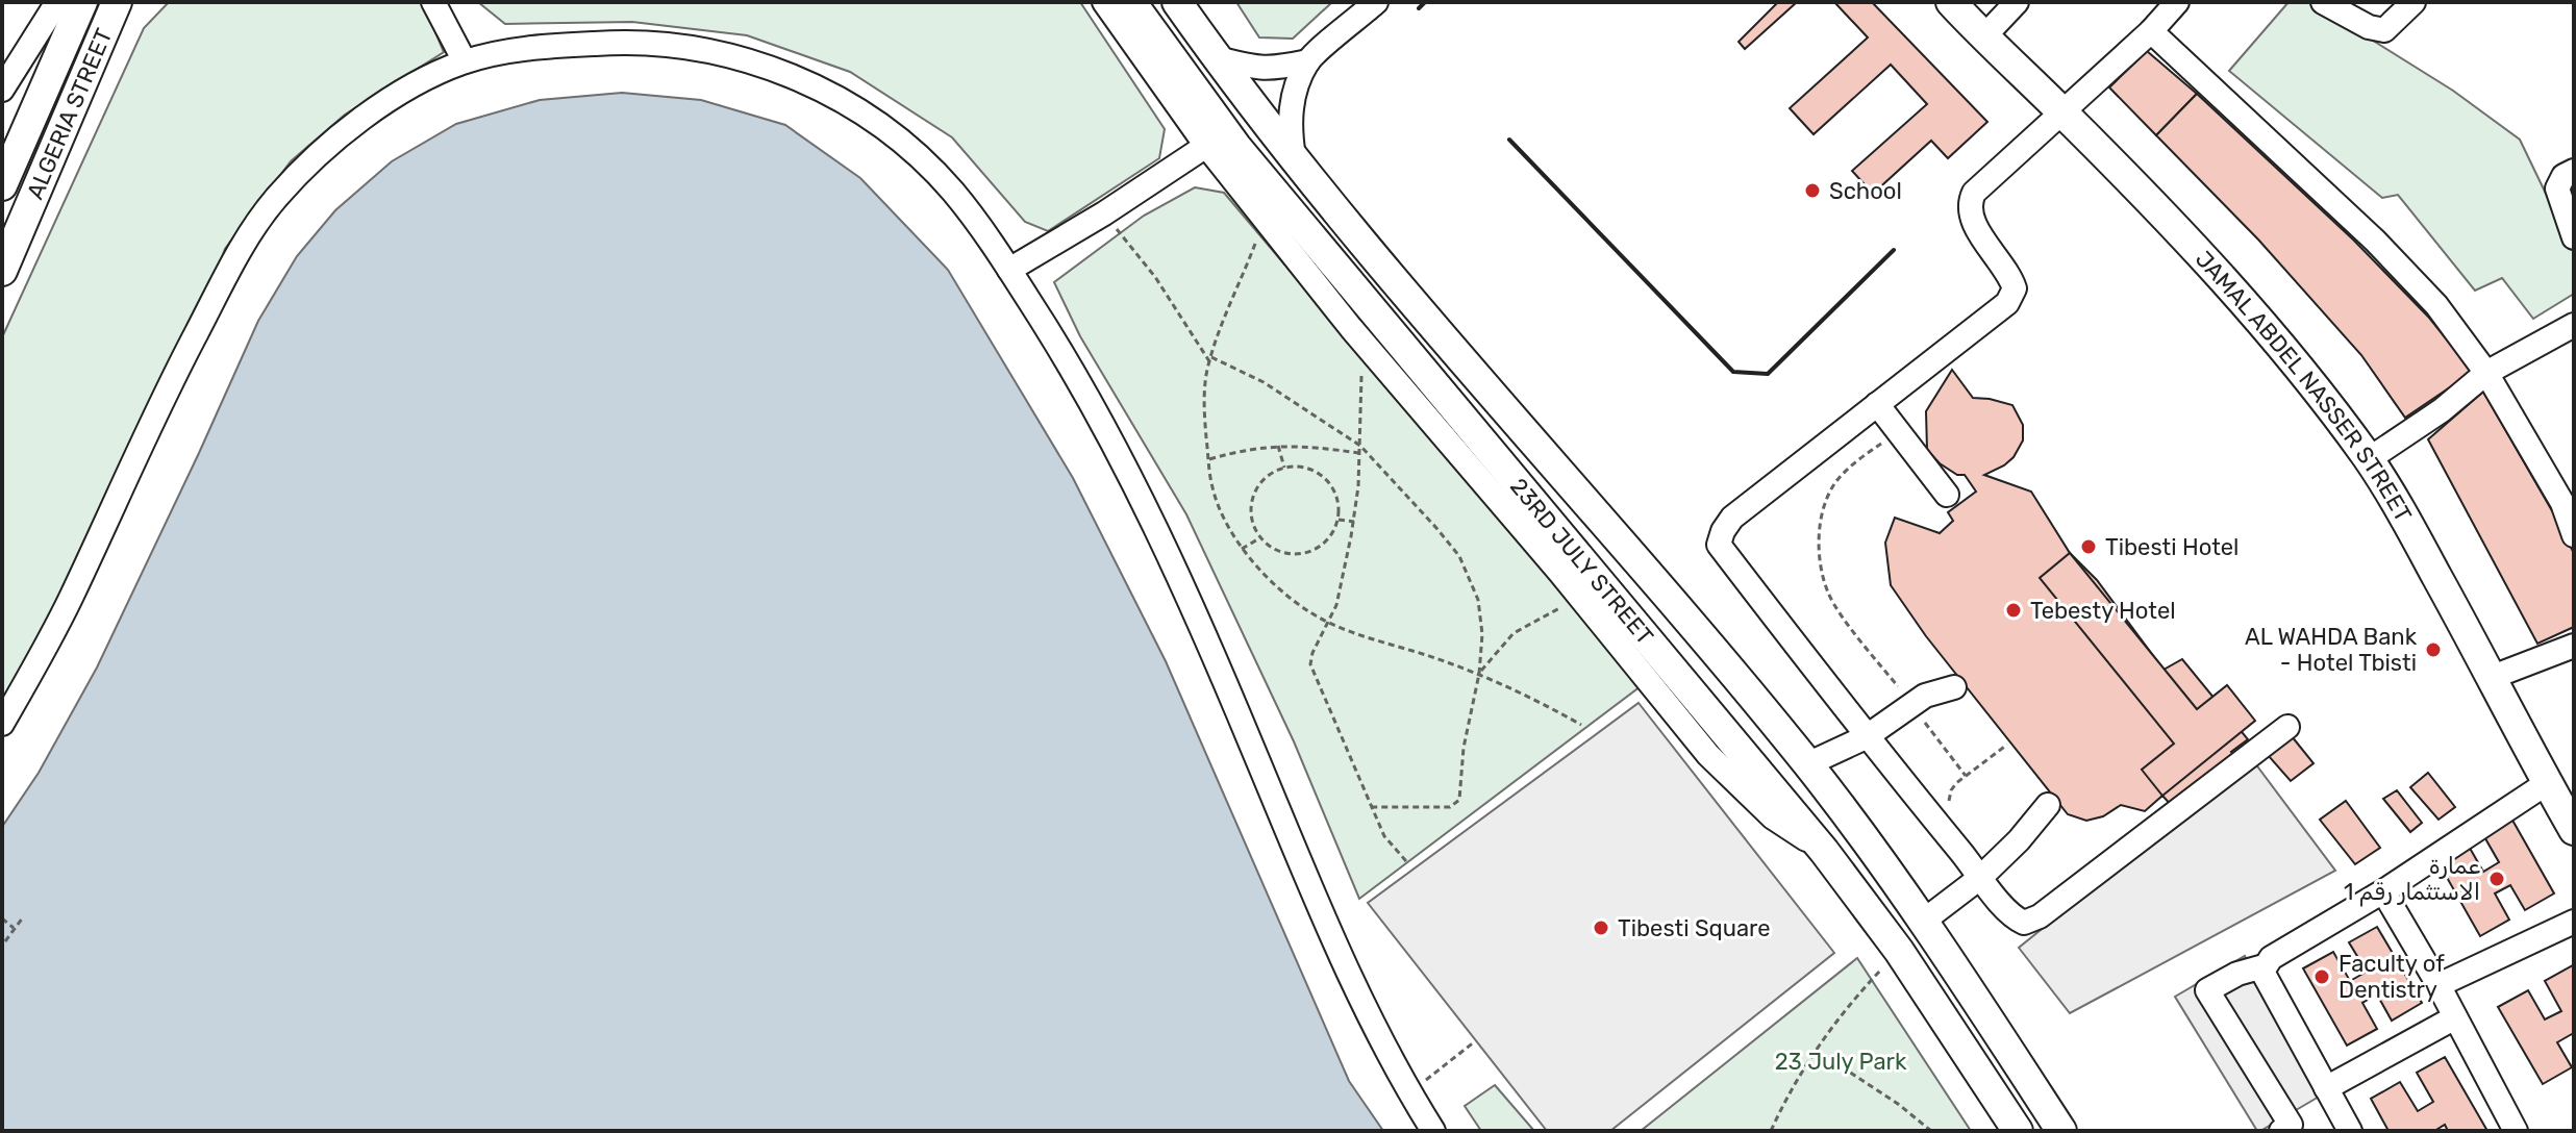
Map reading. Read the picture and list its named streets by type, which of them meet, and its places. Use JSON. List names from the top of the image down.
{
  "streets": {
    "main road": ["ALGERIA STREET", "JAMAL ABDEL NASSER STREET", "23RD JULY STREET"]
  },
  "parks": ["23 July Park"],
  "places": [
    "School",
    "Tibesti Hotel",
    "Tebesty Hotel",
    "AL WAHDA Bank - Hotel Tbisti",
    "عمارة الاستثمار رقم 1",
    "Tibesti Square",
    "Faculty of Dentistry"
  ]
}
